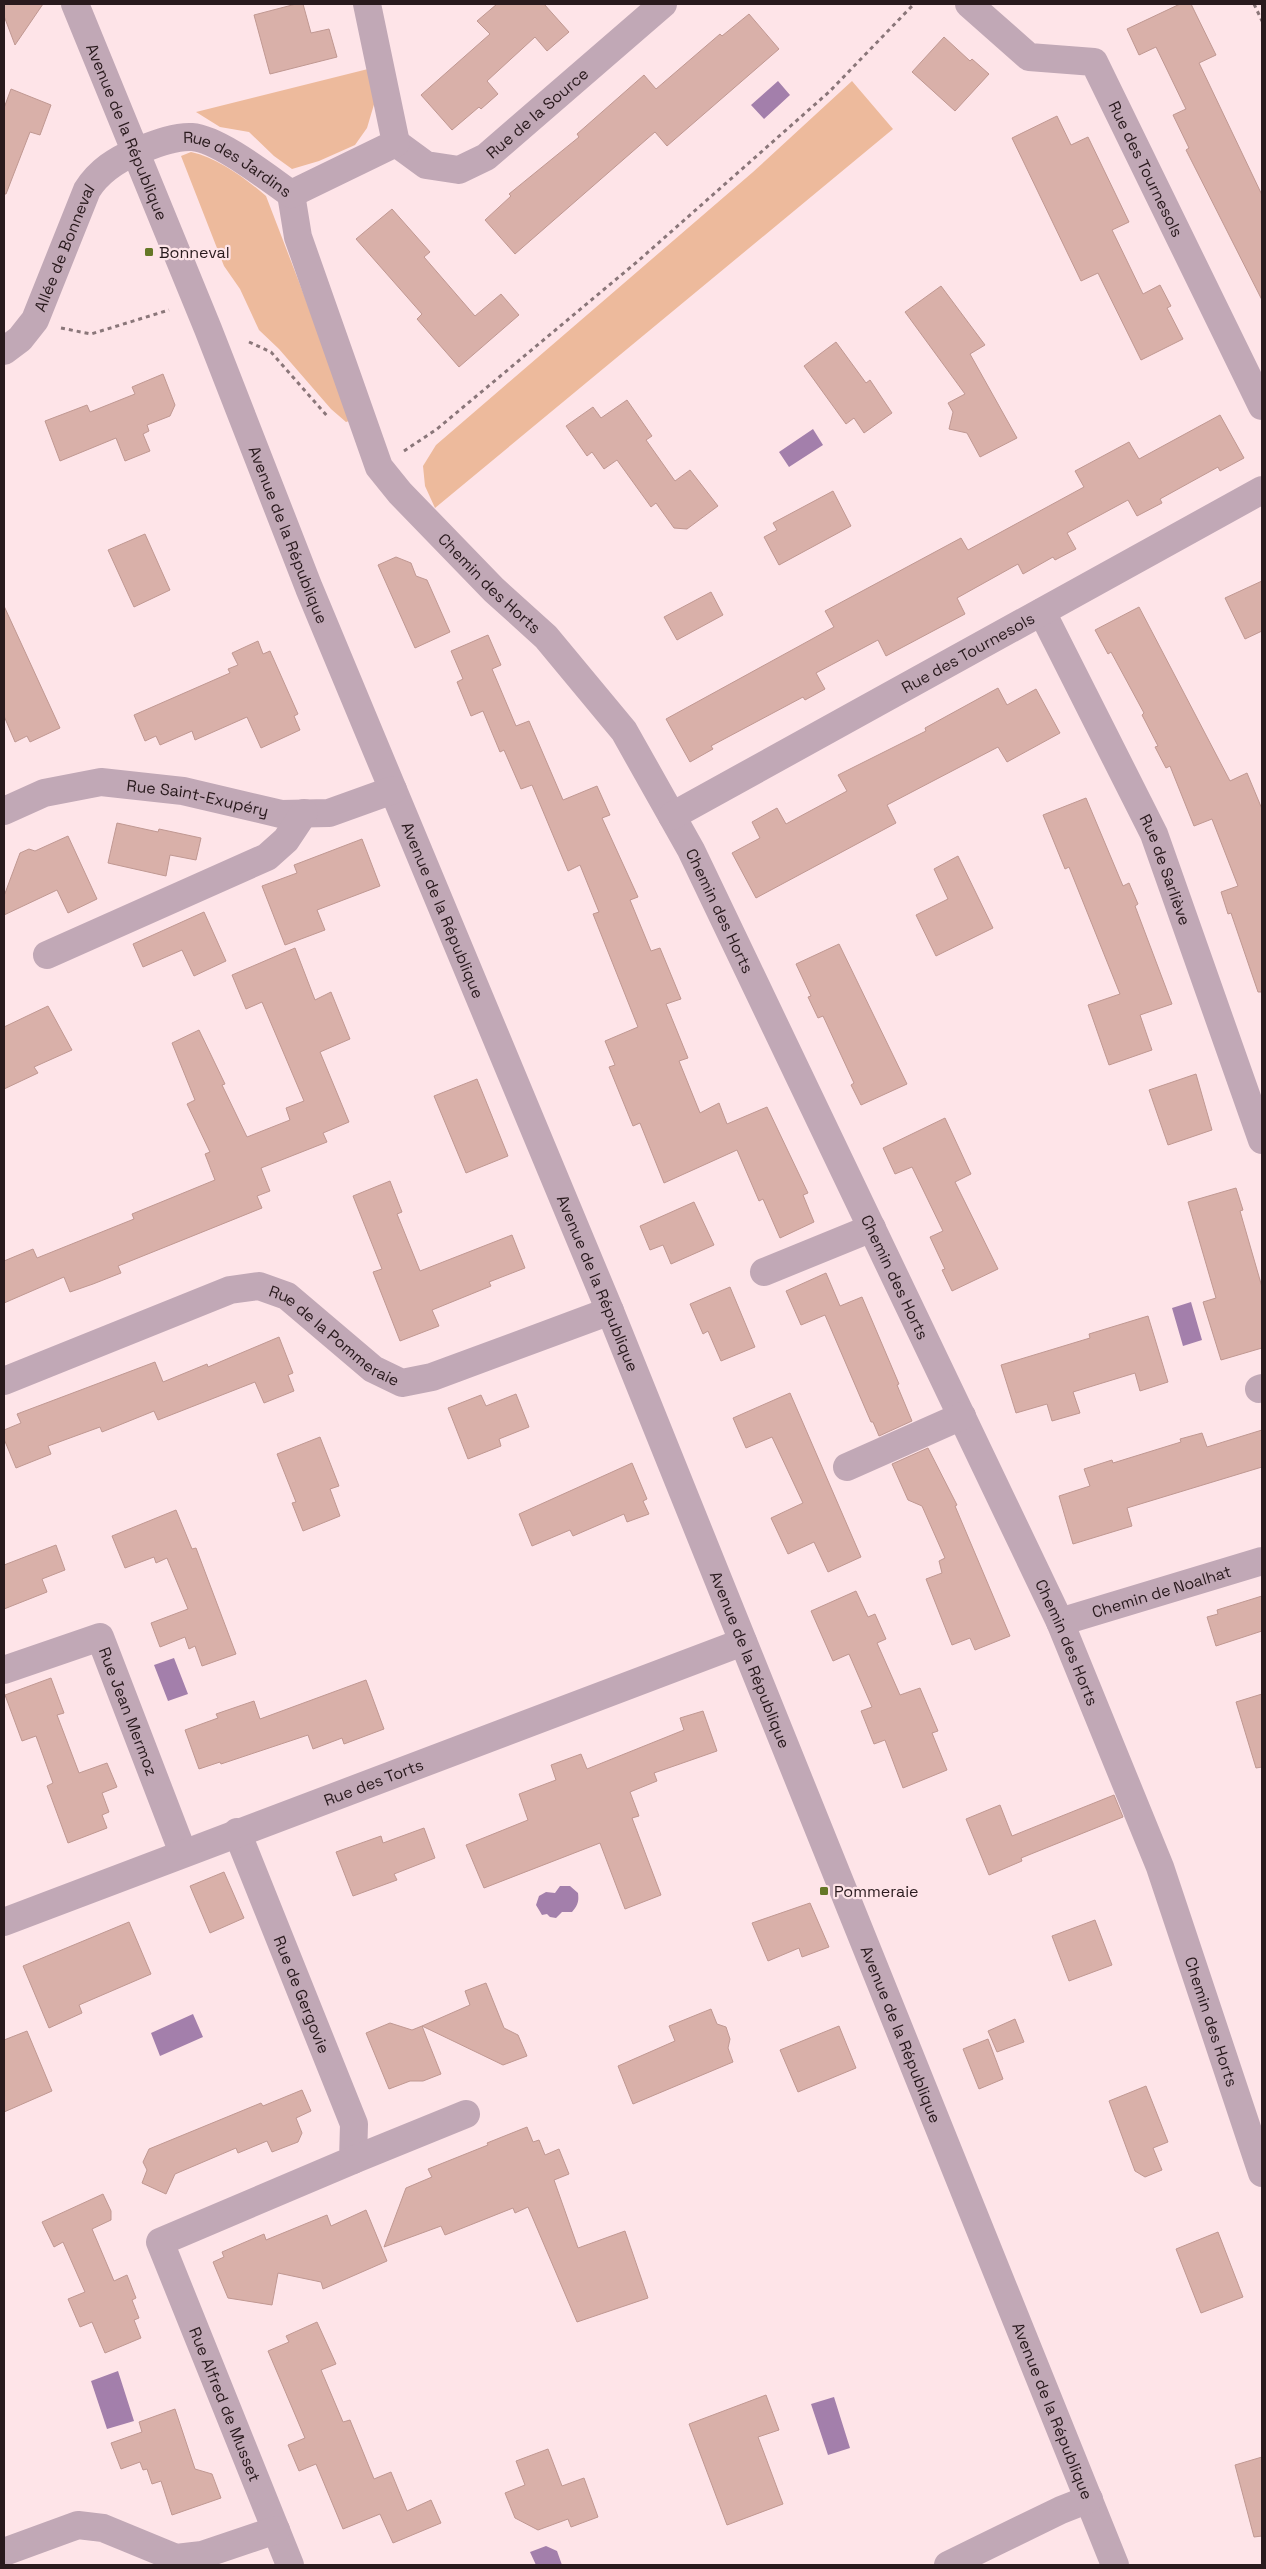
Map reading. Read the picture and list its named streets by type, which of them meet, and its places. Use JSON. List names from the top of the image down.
{
  "streets": {
    "street": [
      "Rue de la Source",
      "Avenue de la République",
      "Rue des Jardins",
      "Rue des Tournesols",
      "Allée de Bonneval",
      "Chemin des Horts",
      "Rue Saint-Exupéry",
      "Rue de Sarliève",
      "Rue de la Pommeraie",
      "Chemin de Noalhat",
      "Rue Jean Mermoz",
      "Rue des Torts",
      "Rue de Gergovie",
      "Rue Alfred de Musset"
    ]
  },
  "crossings": [
    ["Rue de la Source", "Rue des Jardins"],
    ["Avenue de la République", "Rue des Jardins"],
    ["Avenue de la République", "Allée de Bonneval"],
    ["Avenue de la République", "Rue Saint-Exupéry"],
    ["Avenue de la République", "Rue de la Pommeraie"],
    ["Avenue de la République", "Rue des Torts"],
    ["Rue des Jardins", "Allée de Bonneval"],
    ["Rue des Jardins", "Chemin des Horts"],
    ["Rue des Tournesols", "Chemin des Horts"],
    ["Rue des Tournesols", "Rue de Sarliève"],
    ["Chemin des Horts", "Chemin de Noalhat"],
    ["Rue Jean Mermoz", "Rue des Torts"],
    ["Rue des Torts", "Rue de Gergovie"],
    ["Rue de Gergovie", "Rue Alfred de Musset"]
  ],
  "places": {
    "transit": ["Bonneval", "Pommeraie"]
  }
}
